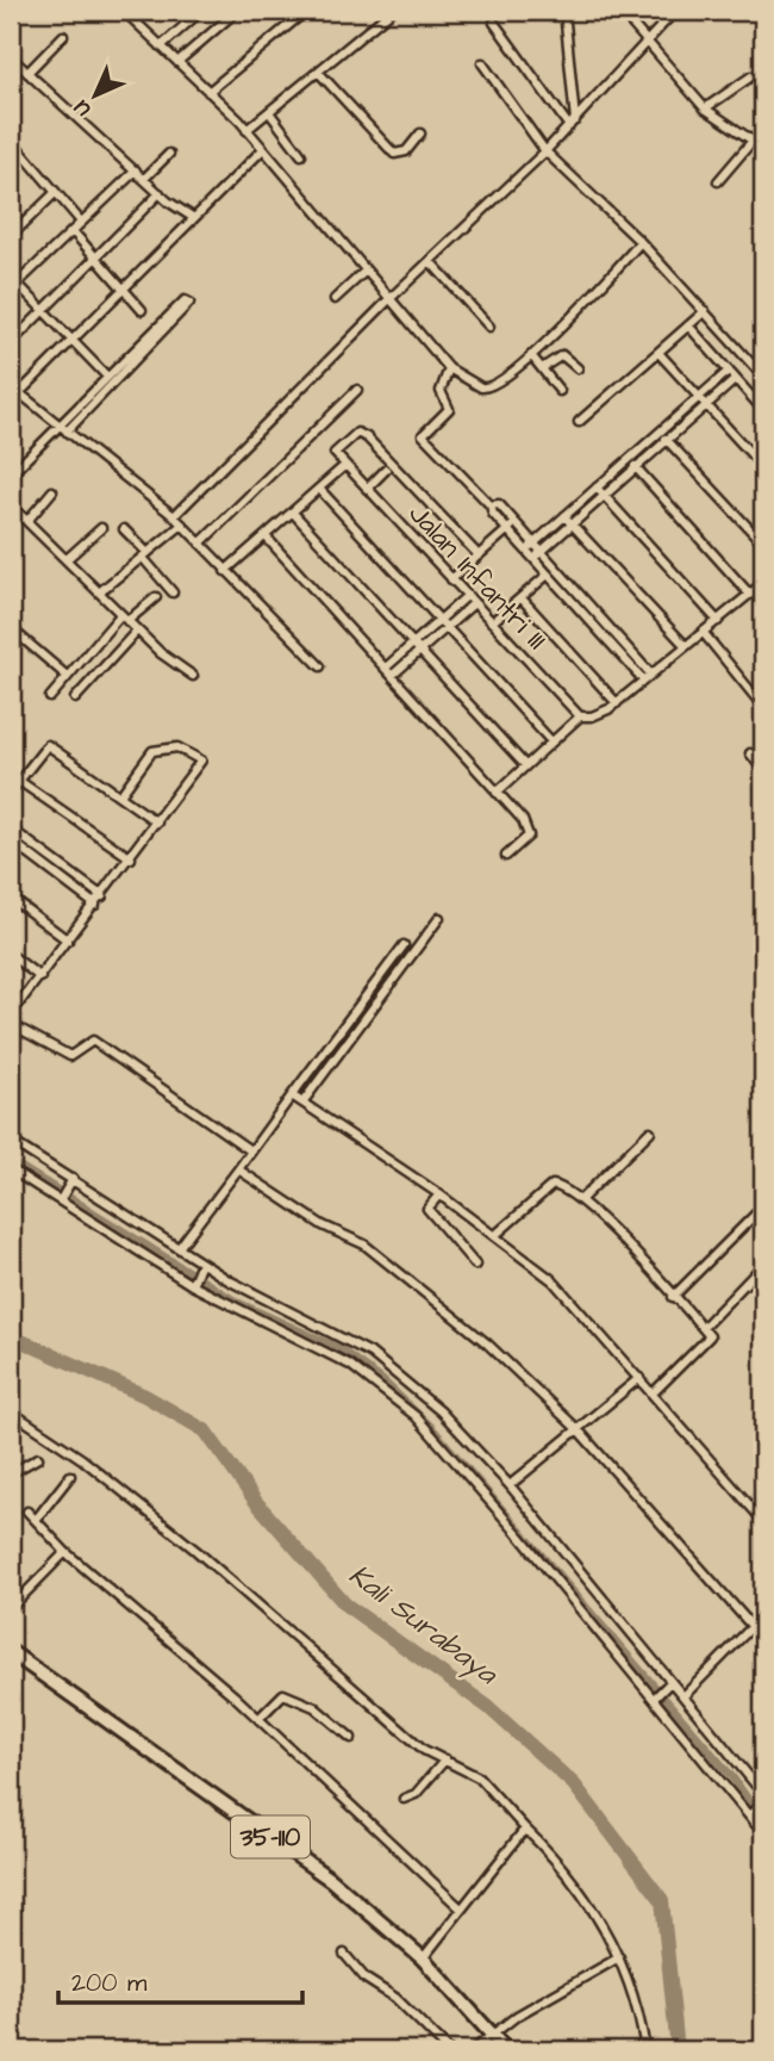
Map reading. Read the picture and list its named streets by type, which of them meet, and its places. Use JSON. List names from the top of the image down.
{
  "streets": {
    "main road": ["35-110"],
    "street": ["Jalan Infantri III"]
  },
  "water": ["Kali Surabaya"],
  "scale_bar": "200 m",
  "north": "bottom left"
}
